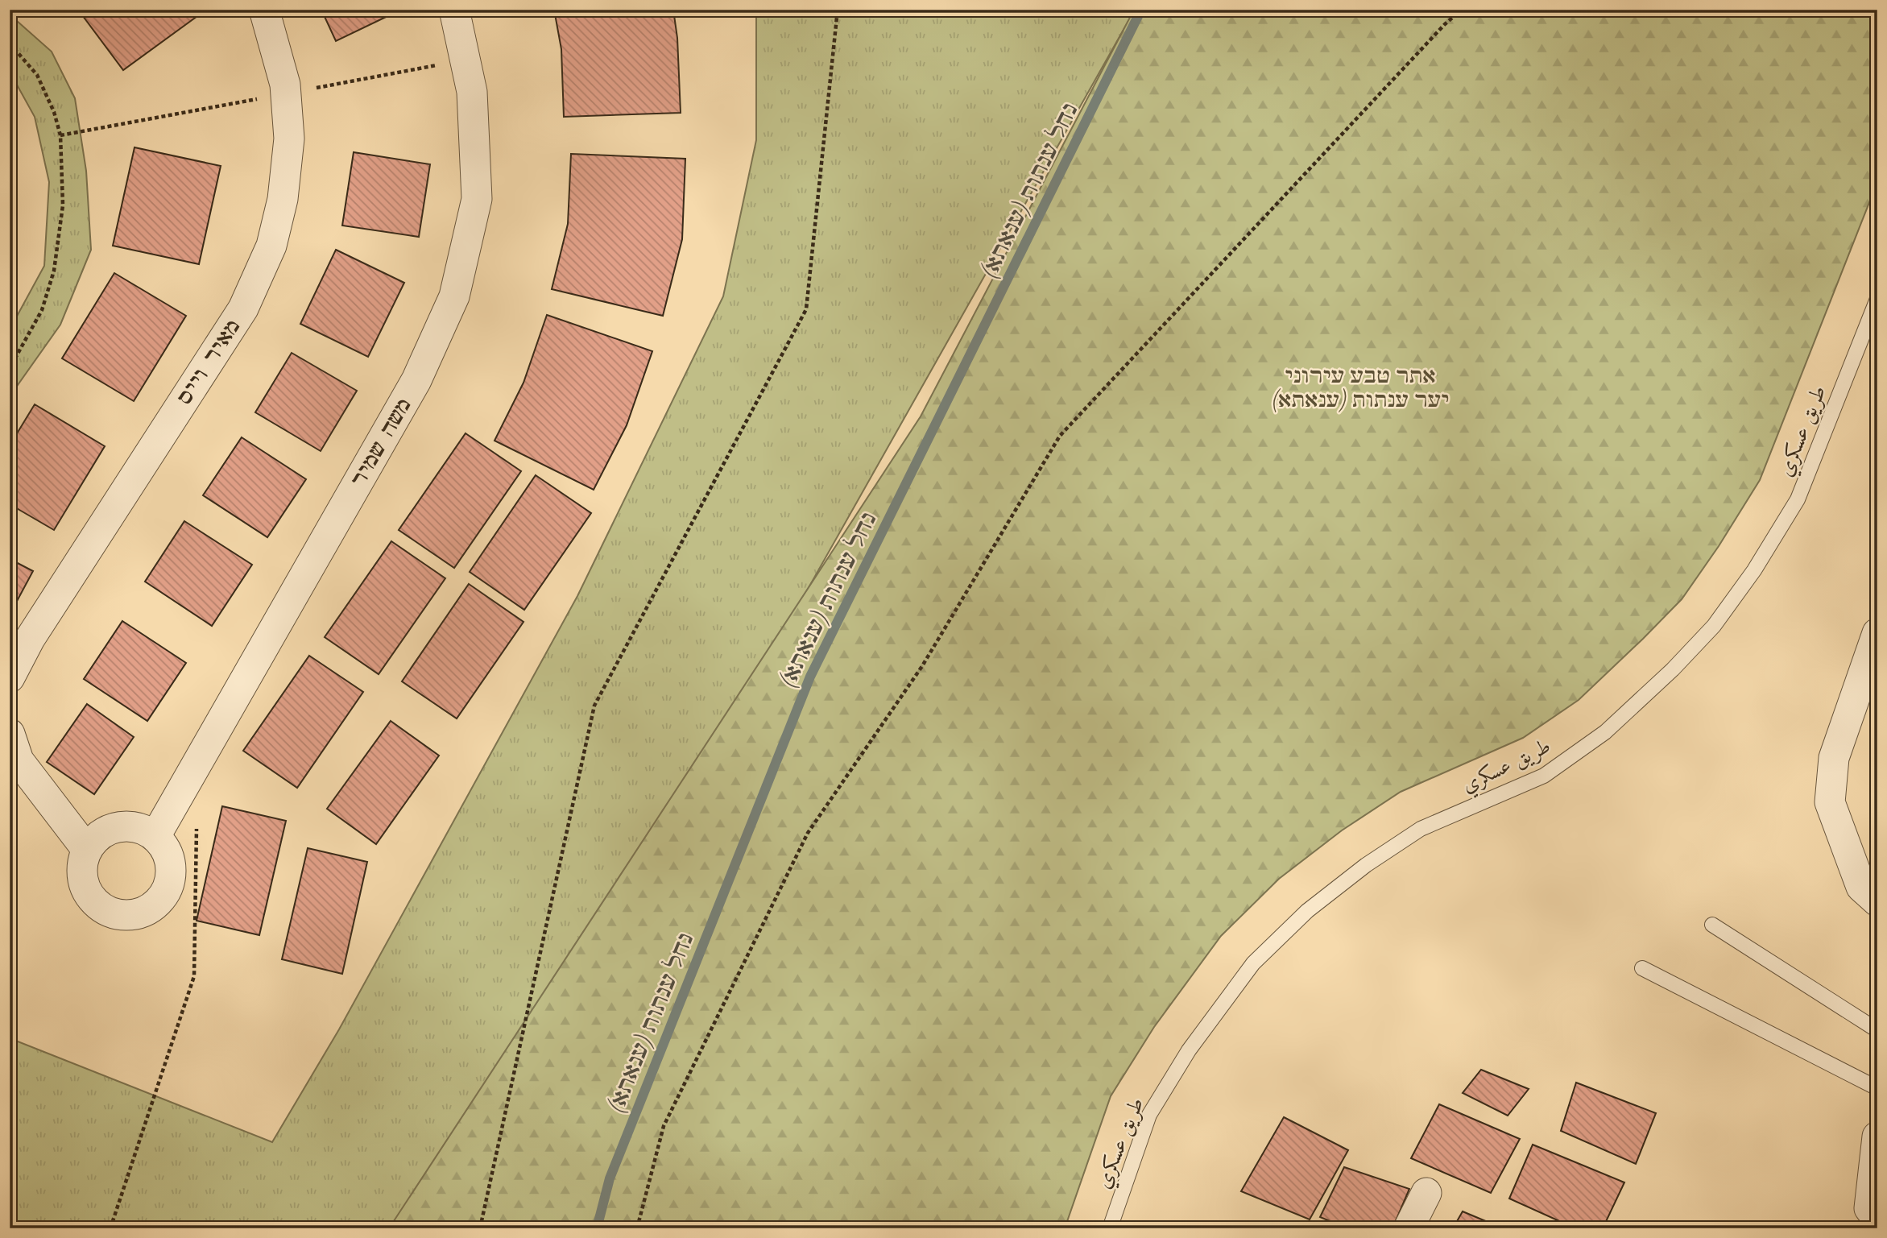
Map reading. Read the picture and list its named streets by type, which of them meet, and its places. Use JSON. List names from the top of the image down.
{
  "streets": {
    "street": ["מאיר וייס", "משה שמיר"],
    "lane": ["طريق عسكري"]
  },
  "water": ["נחל ענתות (ענאתא)"],
  "parks": ["אתר טבע עירוני יער ענתות (ענאתא)"]
}
